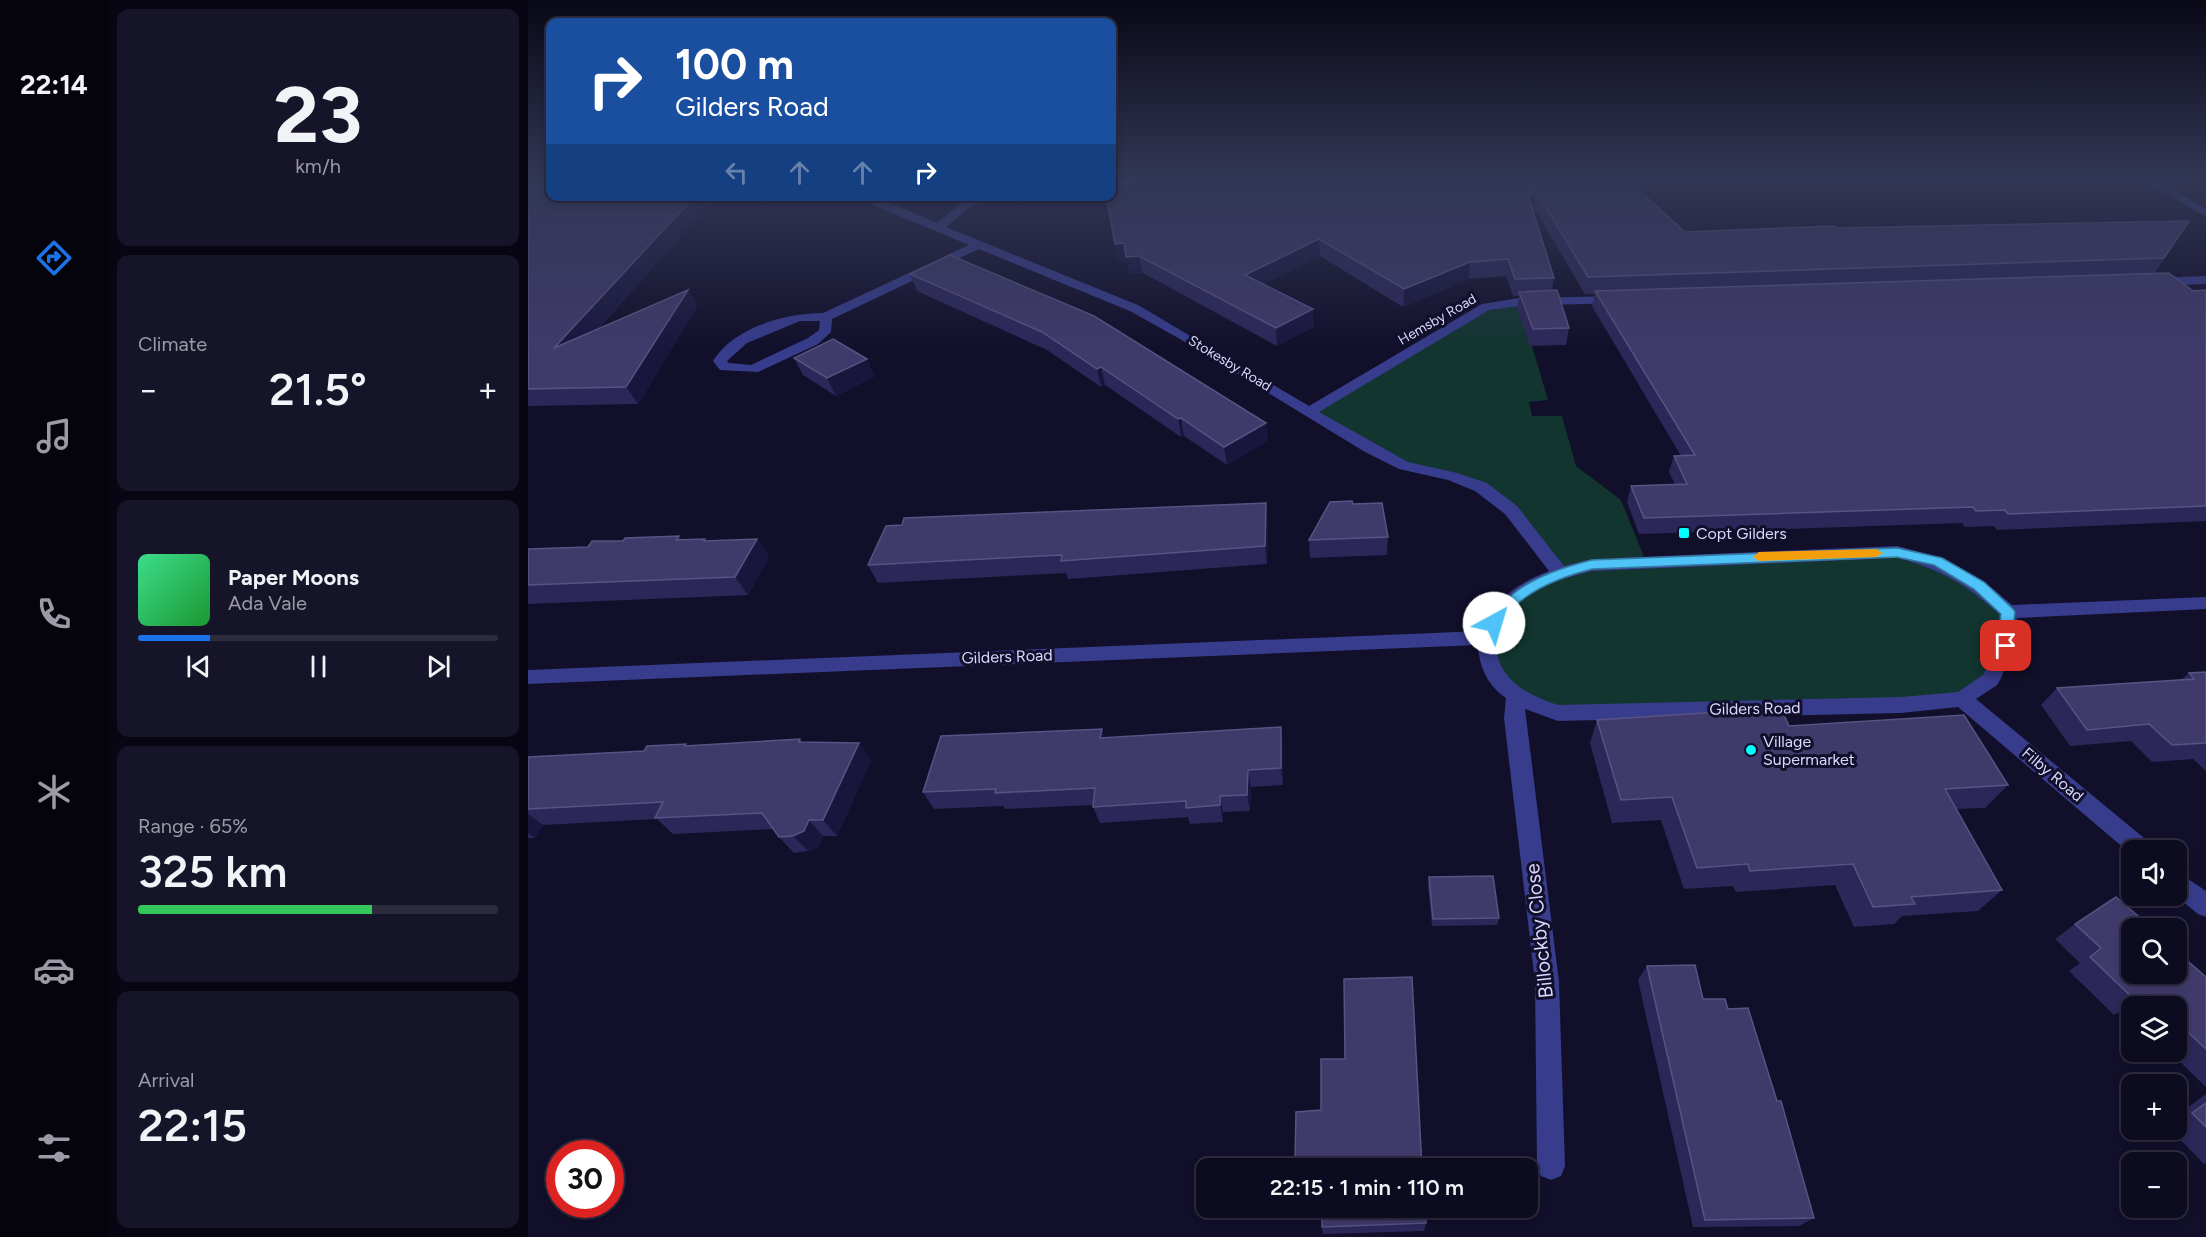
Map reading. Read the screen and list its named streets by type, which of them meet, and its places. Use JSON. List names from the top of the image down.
{
  "streets": {
    "street": [
      "Hemsby Road",
      "Stokesby Road",
      "Gilders Road",
      "Filby Road",
      "Billockby Close"
    ]
  },
  "crossings": [
    ["Hemsby Road", "Stokesby Road"],
    ["Gilders Road", "Filby Road"],
    ["Gilders Road", "Billockby Close"]
  ],
  "places": {
    "transit": ["Copt Gilders"],
    "other": ["Village Supermarket"]
  },
  "page": {
    "tabs": "22:14",
    "tile": [
      ["23", "km/h"],
      "Climate",
      ["Range · 65%", "325 km"],
      ["Arrival", "22:15"]
    ],
    "turn": ["100 m", "Gilders Road"],
    "heat": ["−", "21.5°", "+"],
    "song": ["Paper Moons", "Ada Vale"],
    "map_buttons": ["+", "−"],
    "limit": "30",
    "trip": "22:15 · 1 min · 110 m"
  }
}
